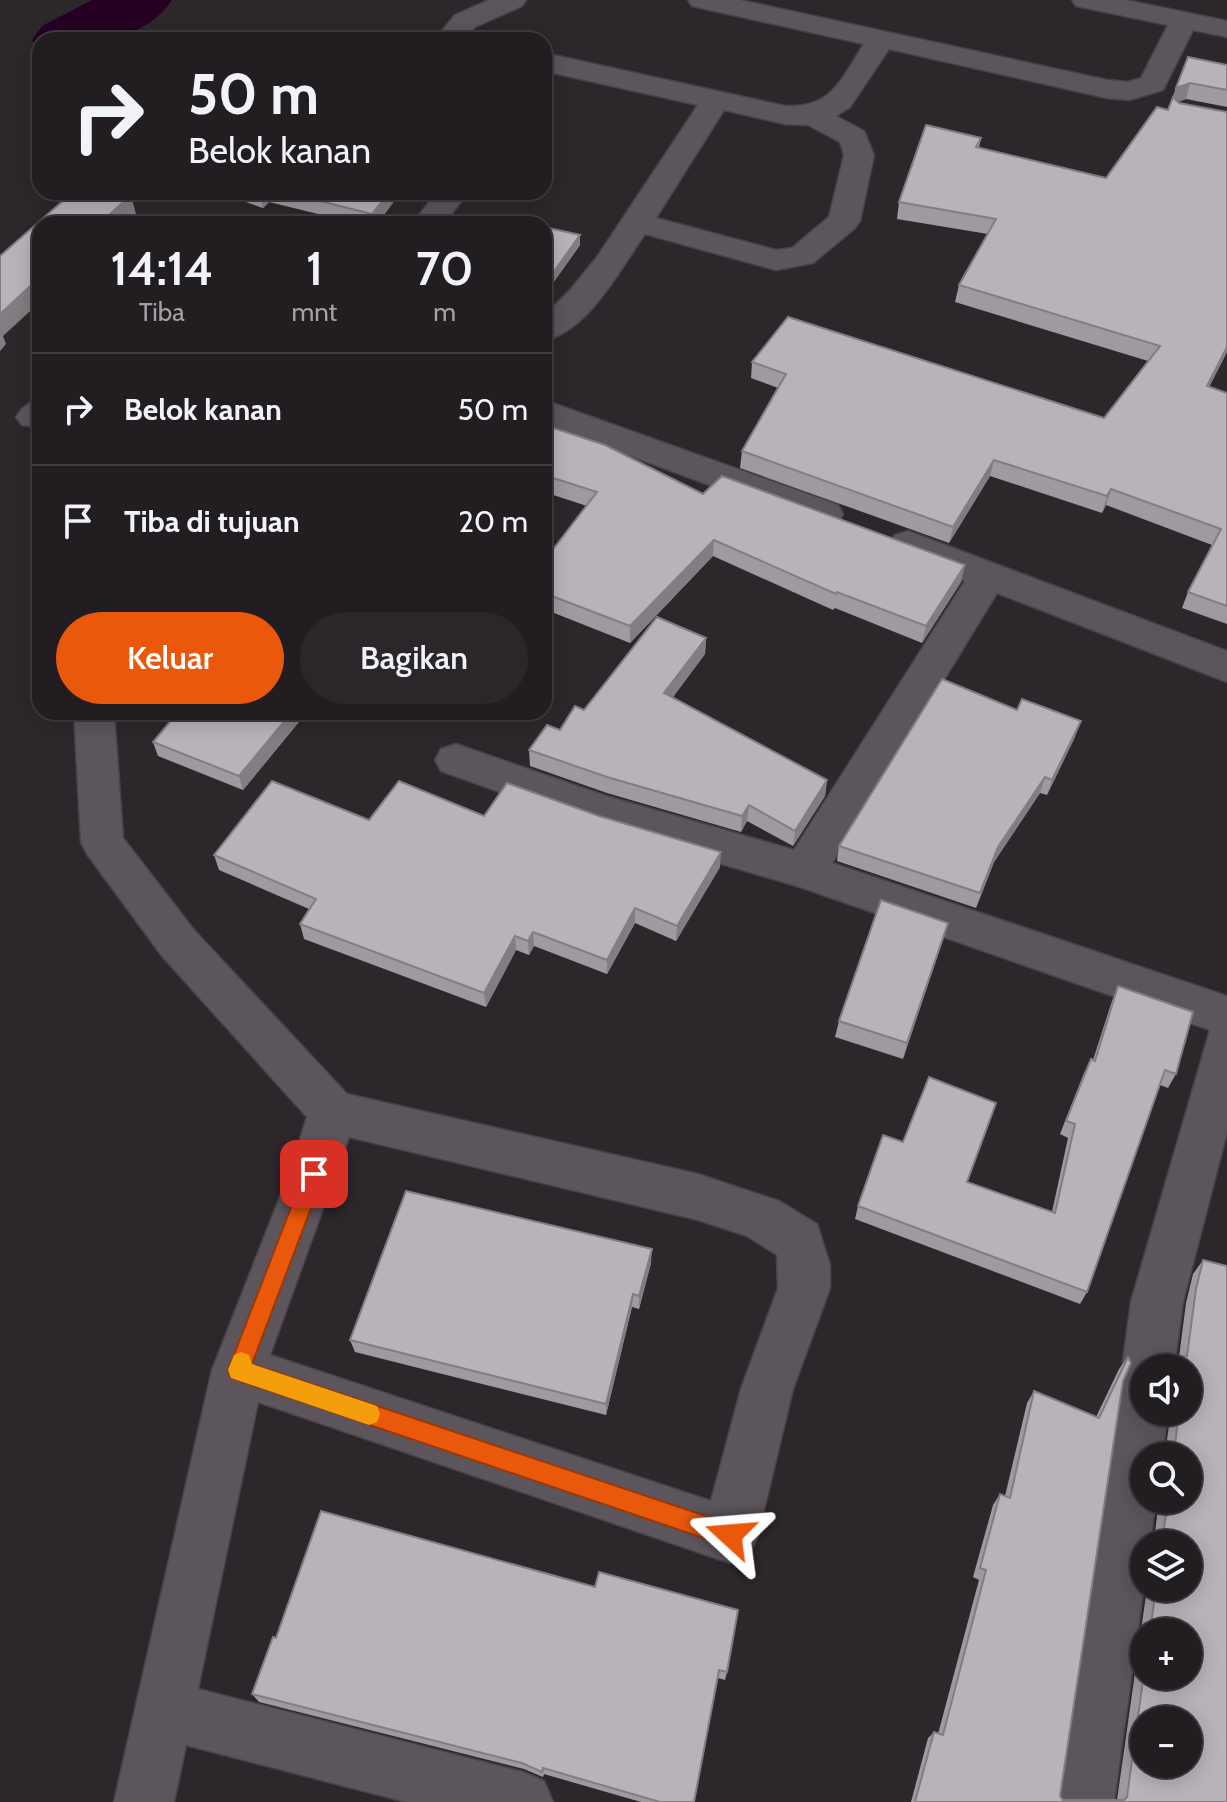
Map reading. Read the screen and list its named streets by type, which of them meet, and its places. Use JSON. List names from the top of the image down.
{
  "page": {
    "turn": ["50 m", "Belok kanan"],
    "eta": [
      "14:14",
      "Tiba",
      "1",
      "mnt",
      "70",
      "m"
    ],
    "list": [
      {
        "name": "Belok kanan",
        "value": "50 m"
      },
      {
        "name": "Tiba di tujuan",
        "value": "20 m"
      }
    ],
    "buttons": ["Keluar", "Bagikan"],
    "map_buttons": ["+", "−"]
  }
}
